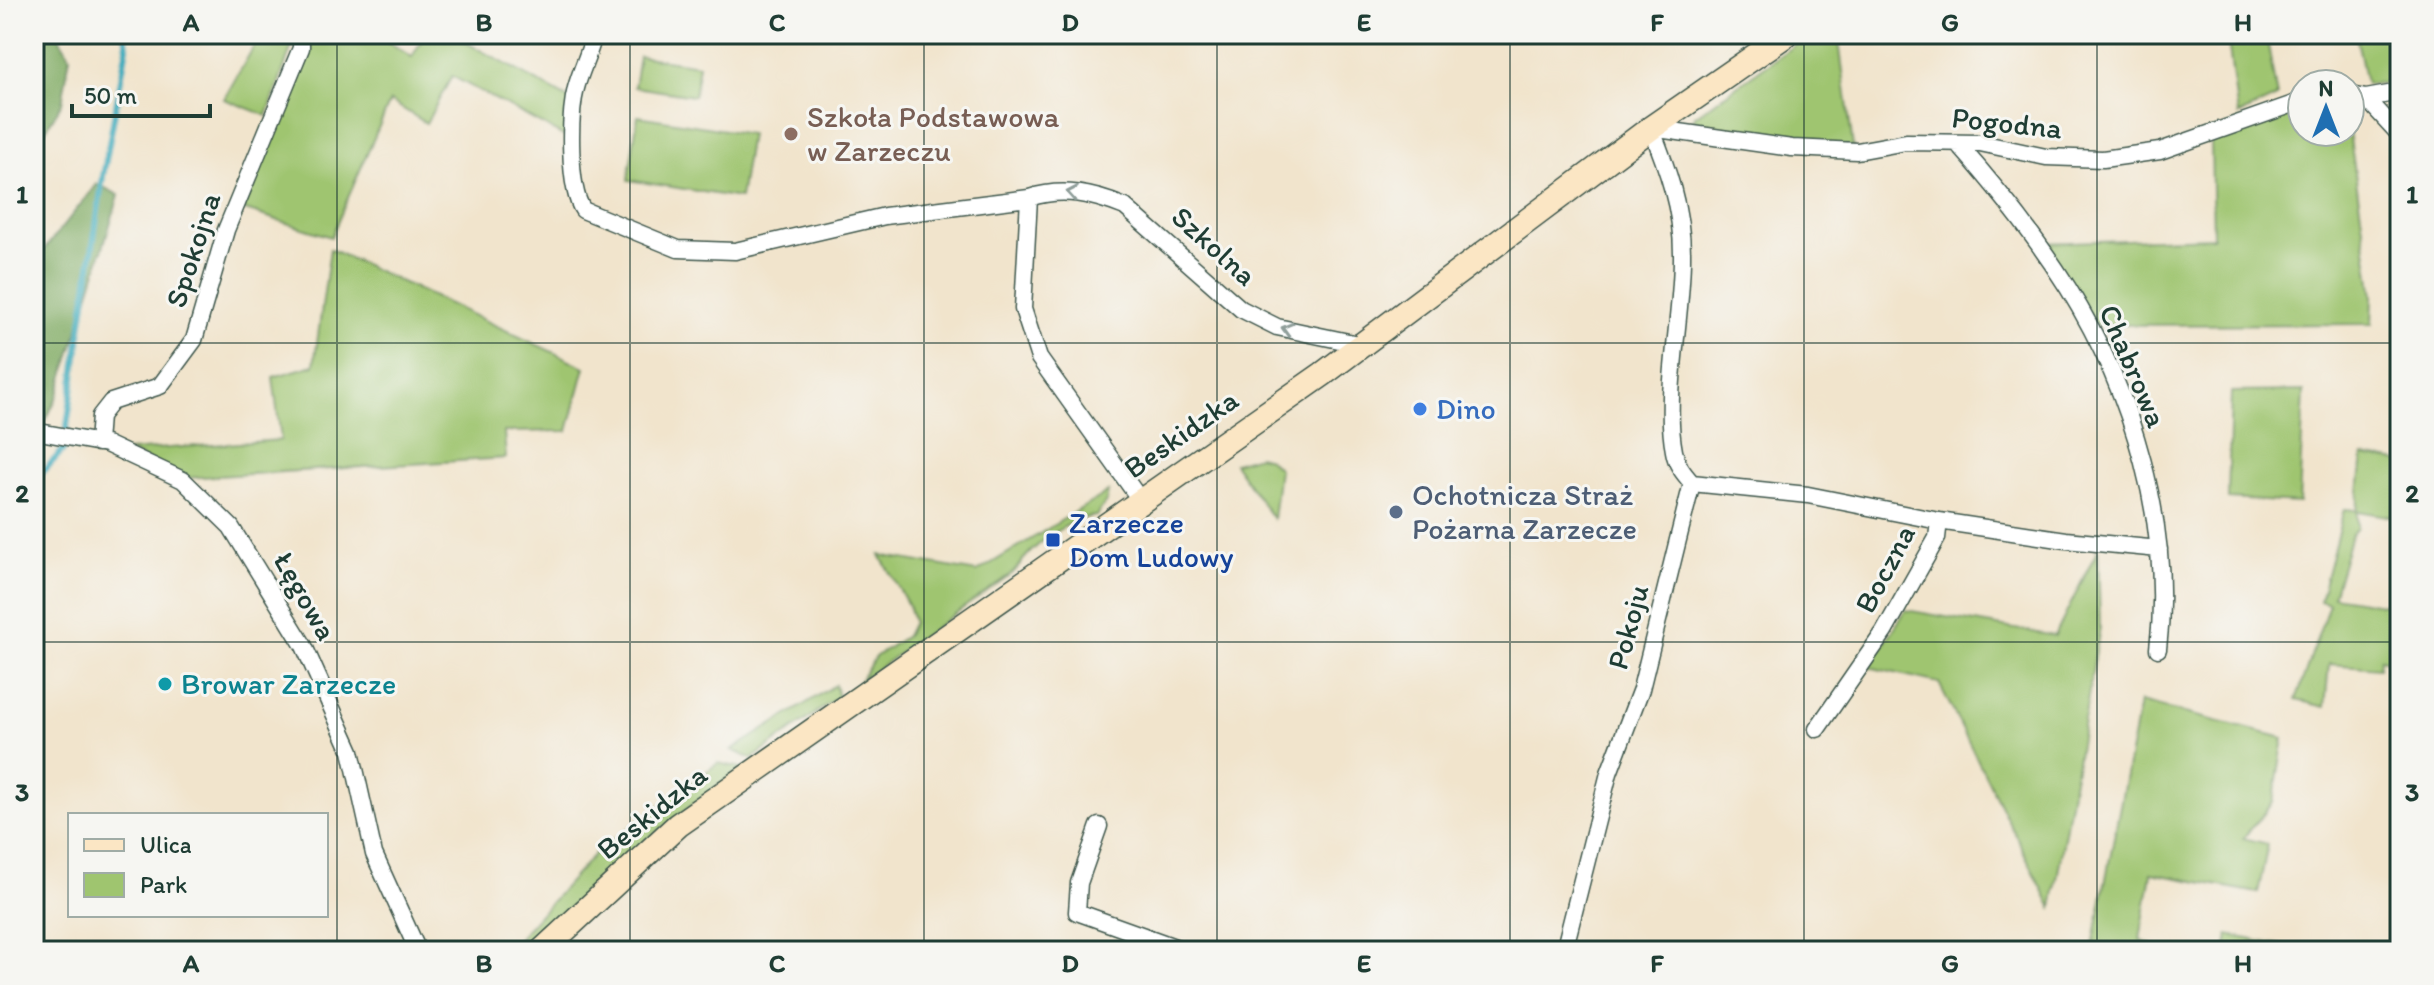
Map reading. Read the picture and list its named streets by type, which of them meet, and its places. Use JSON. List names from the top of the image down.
{
  "streets": {
    "street": [
      "Pogodna",
      "Szkolna",
      "Spokojna",
      "Chabrowa",
      "Beskidzka",
      "Boczna",
      "Łęgowa",
      "Pokoju"
    ]
  },
  "crossings": [
    ["Pogodna", "Chabrowa"],
    ["Pogodna", "Beskidzka"],
    ["Szkolna", "Beskidzka"],
    ["Spokojna", "Łęgowa"],
    ["Boczna", "Pokoju"]
  ],
  "one_way": ["Szkolna"],
  "places": {
    "other": [
      "Szkoła Podstawowa w Zarzeczu",
      "Dino",
      "Ochotnicza Straż Pożarna Zarzecze",
      "Browar Zarzecze"
    ],
    "transit": ["Zarzecze Dom Ludowy"]
  },
  "legend": ["Ulica", "Park"],
  "scale_bar": "50 m",
  "north": "top",
  "grid": {
    "columns": [
      "A",
      "B",
      "C",
      "D",
      "E",
      "F",
      "G",
      "H"
    ],
    "rows": ["1", "2", "3"]
  }
}
